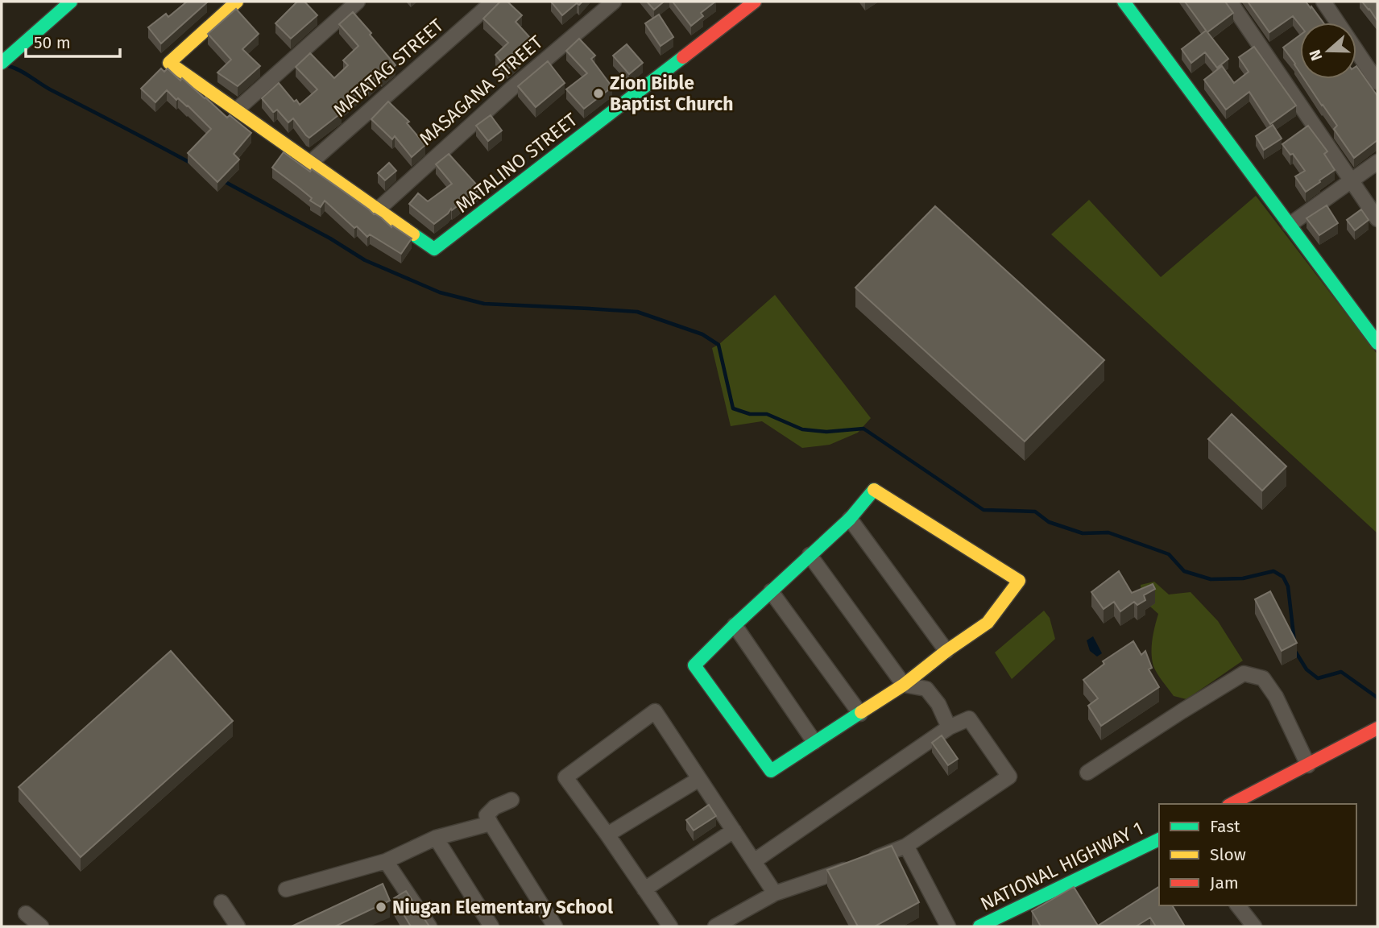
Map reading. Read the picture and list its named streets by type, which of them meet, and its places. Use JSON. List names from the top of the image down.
{
  "streets": {
    "main road": ["MATALINO STREET", "NATIONAL HIGHWAY 1"],
    "street": ["MATATAG STREET", "MASAGANA STREET"]
  },
  "crossings": [
    ["MASAGANA STREET", "MATALINO STREET"]
  ],
  "places": ["Zion Bible Baptist Church", "Niugan Elementary School"],
  "legend": ["Fast", "Slow", "Jam"],
  "scale_bar": "50 m",
  "north": "left"
}
